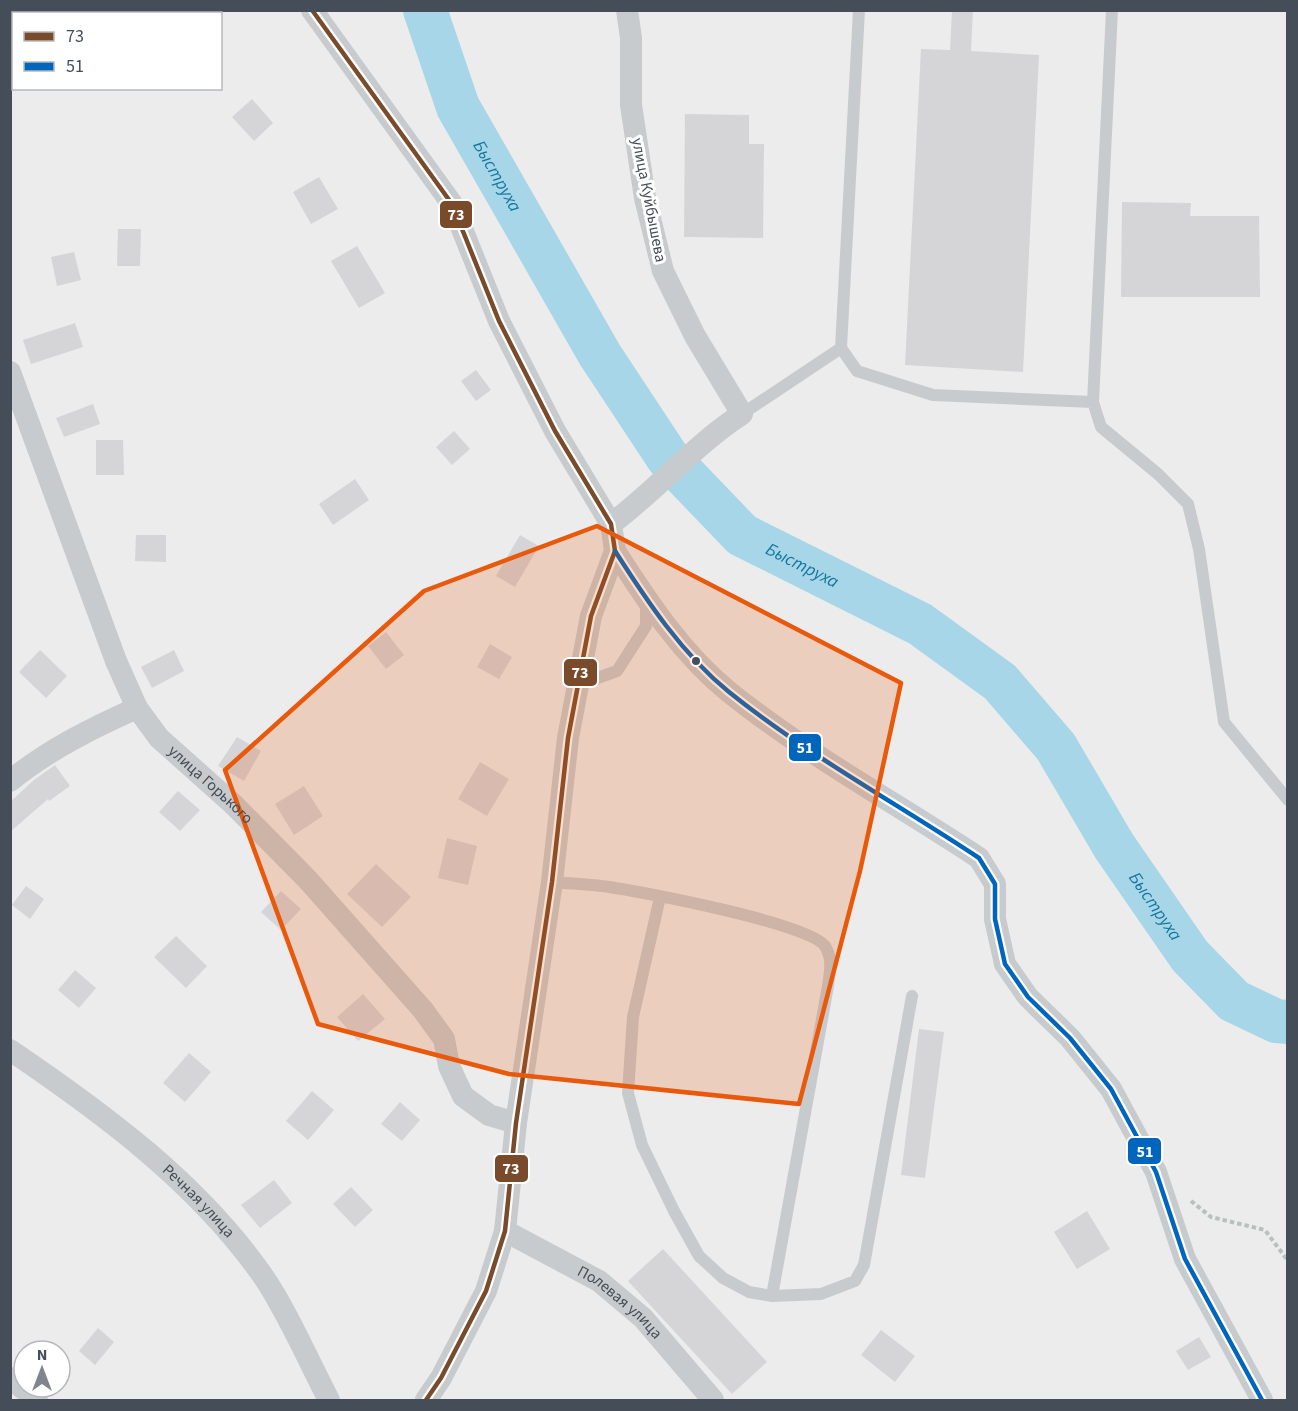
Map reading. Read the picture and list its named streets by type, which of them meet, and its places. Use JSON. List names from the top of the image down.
{
  "streets": {
    "street": [
      "улица Куйбышева",
      "улица Горького",
      "Речная улица",
      "Полевая улица"
    ]
  },
  "water": ["Быструха"],
  "lines": ["transit line 73", "transit line 51"],
  "legend": ["73", "51"],
  "north": "top"
}
